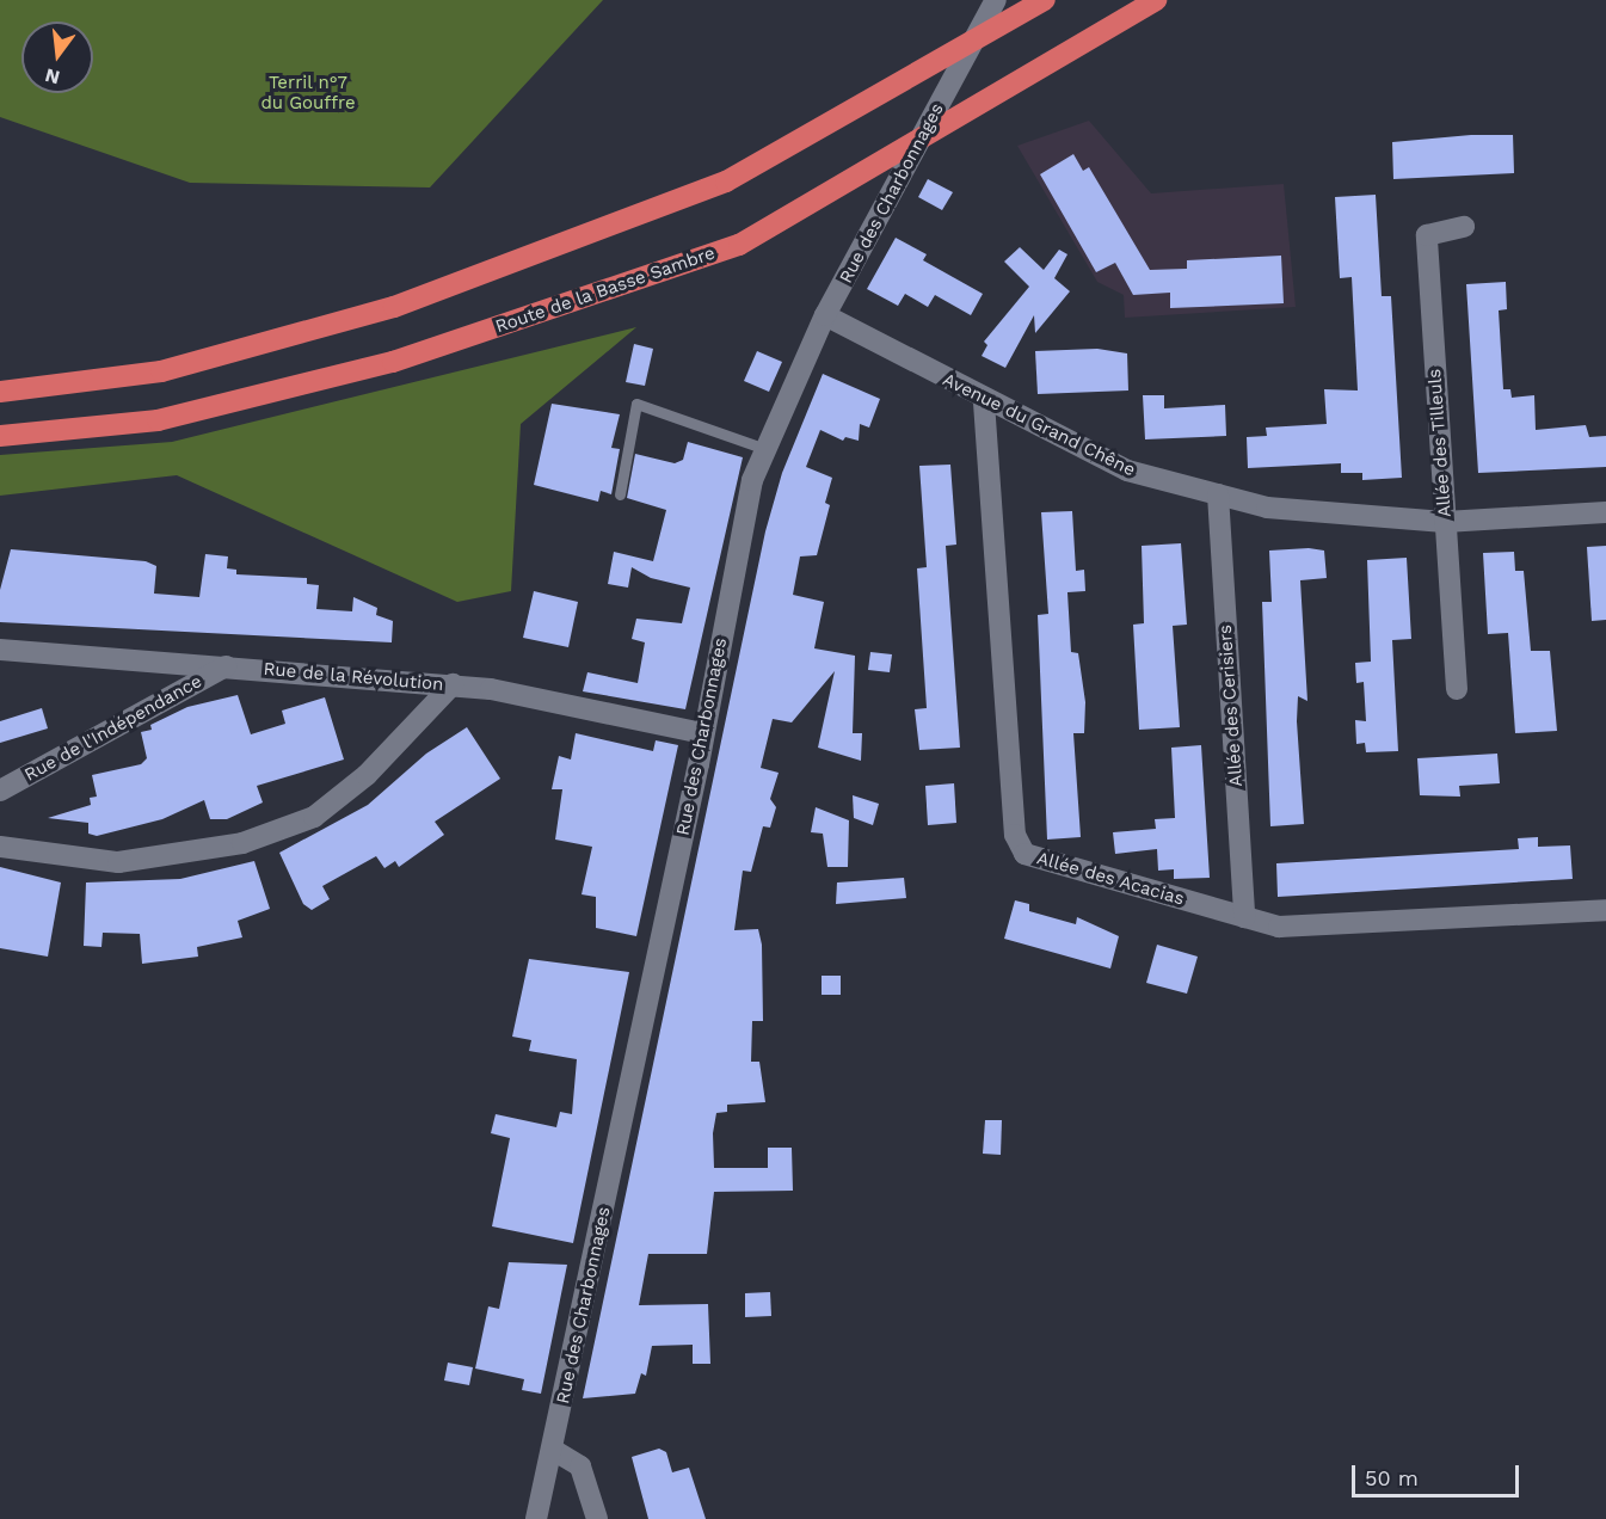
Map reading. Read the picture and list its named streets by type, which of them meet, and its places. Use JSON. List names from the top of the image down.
{
  "streets": {
    "highway": ["Route de la Basse Sambre"],
    "street": [
      "Rue des Charbonnages",
      "Avenue du Grand Chêne",
      "Allée des Tilleuls",
      "Rue de la Révolution",
      "Allée des Cerisiers",
      "Rue de l'Indépendance",
      "Allée des Acacias"
    ]
  },
  "crossings": [
    ["Rue des Charbonnages", "Avenue du Grand Chêne"],
    ["Rue des Charbonnages", "Rue de la Révolution"],
    ["Avenue du Grand Chêne", "Allée des Tilleuls"],
    ["Avenue du Grand Chêne", "Allée des Cerisiers"],
    ["Avenue du Grand Chêne", "Allée des Acacias"],
    ["Rue de la Révolution", "Rue de l'Indépendance"],
    ["Allée des Cerisiers", "Allée des Acacias"]
  ],
  "parks": ["Terril n°7 du Gouffre"],
  "scale_bar": "50 m",
  "north": "bottom"
}
